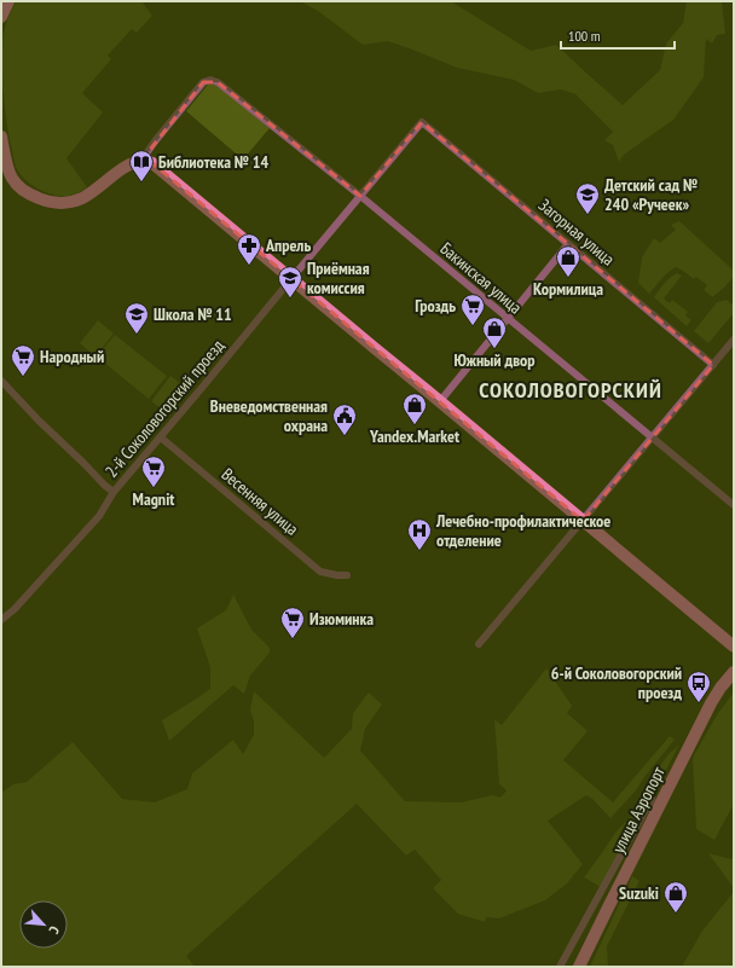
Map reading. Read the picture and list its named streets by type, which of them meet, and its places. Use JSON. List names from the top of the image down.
{
  "streets": {
    "main road": ["улица Аэропорт"],
    "street": [
      "Загорная улица",
      "Бакинская улица",
      "2-й Соколовогорский проезд",
      "Весенняя улица"
    ]
  },
  "crossings": [
    ["Загорная улица", "2-й Соколовогорский проезд"],
    ["Бакинская улица", "2-й Соколовогорский проезд"],
    ["2-й Соколовогорский проезд", "Весенняя улица"]
  ],
  "districts": ["СОКОЛОВОГОРСКИЙ"],
  "places": {
    "library": ["Библиотека № 14"],
    "school or university": ["Детский сад № 240 «Ручеек»", "Приёмная комиссия", "Школа № 11"],
    "pharmacy": ["Апрель"],
    "shop": [
      "Кормилица",
      "Южный двор",
      "Yandex.Market",
      "Suzuki"
    ],
    "supermarket": [
      "Гроздь",
      "Народный",
      "Magnit",
      "Изюминка"
    ],
    "public building": ["Вневедомственная охрана"],
    "hospital": ["Лечебно-профилактическое отделение"],
    "bus stop": ["6-й Соколовогорский проезд"]
  },
  "scale_bar": "100 m",
  "north": "bottom right"
}
